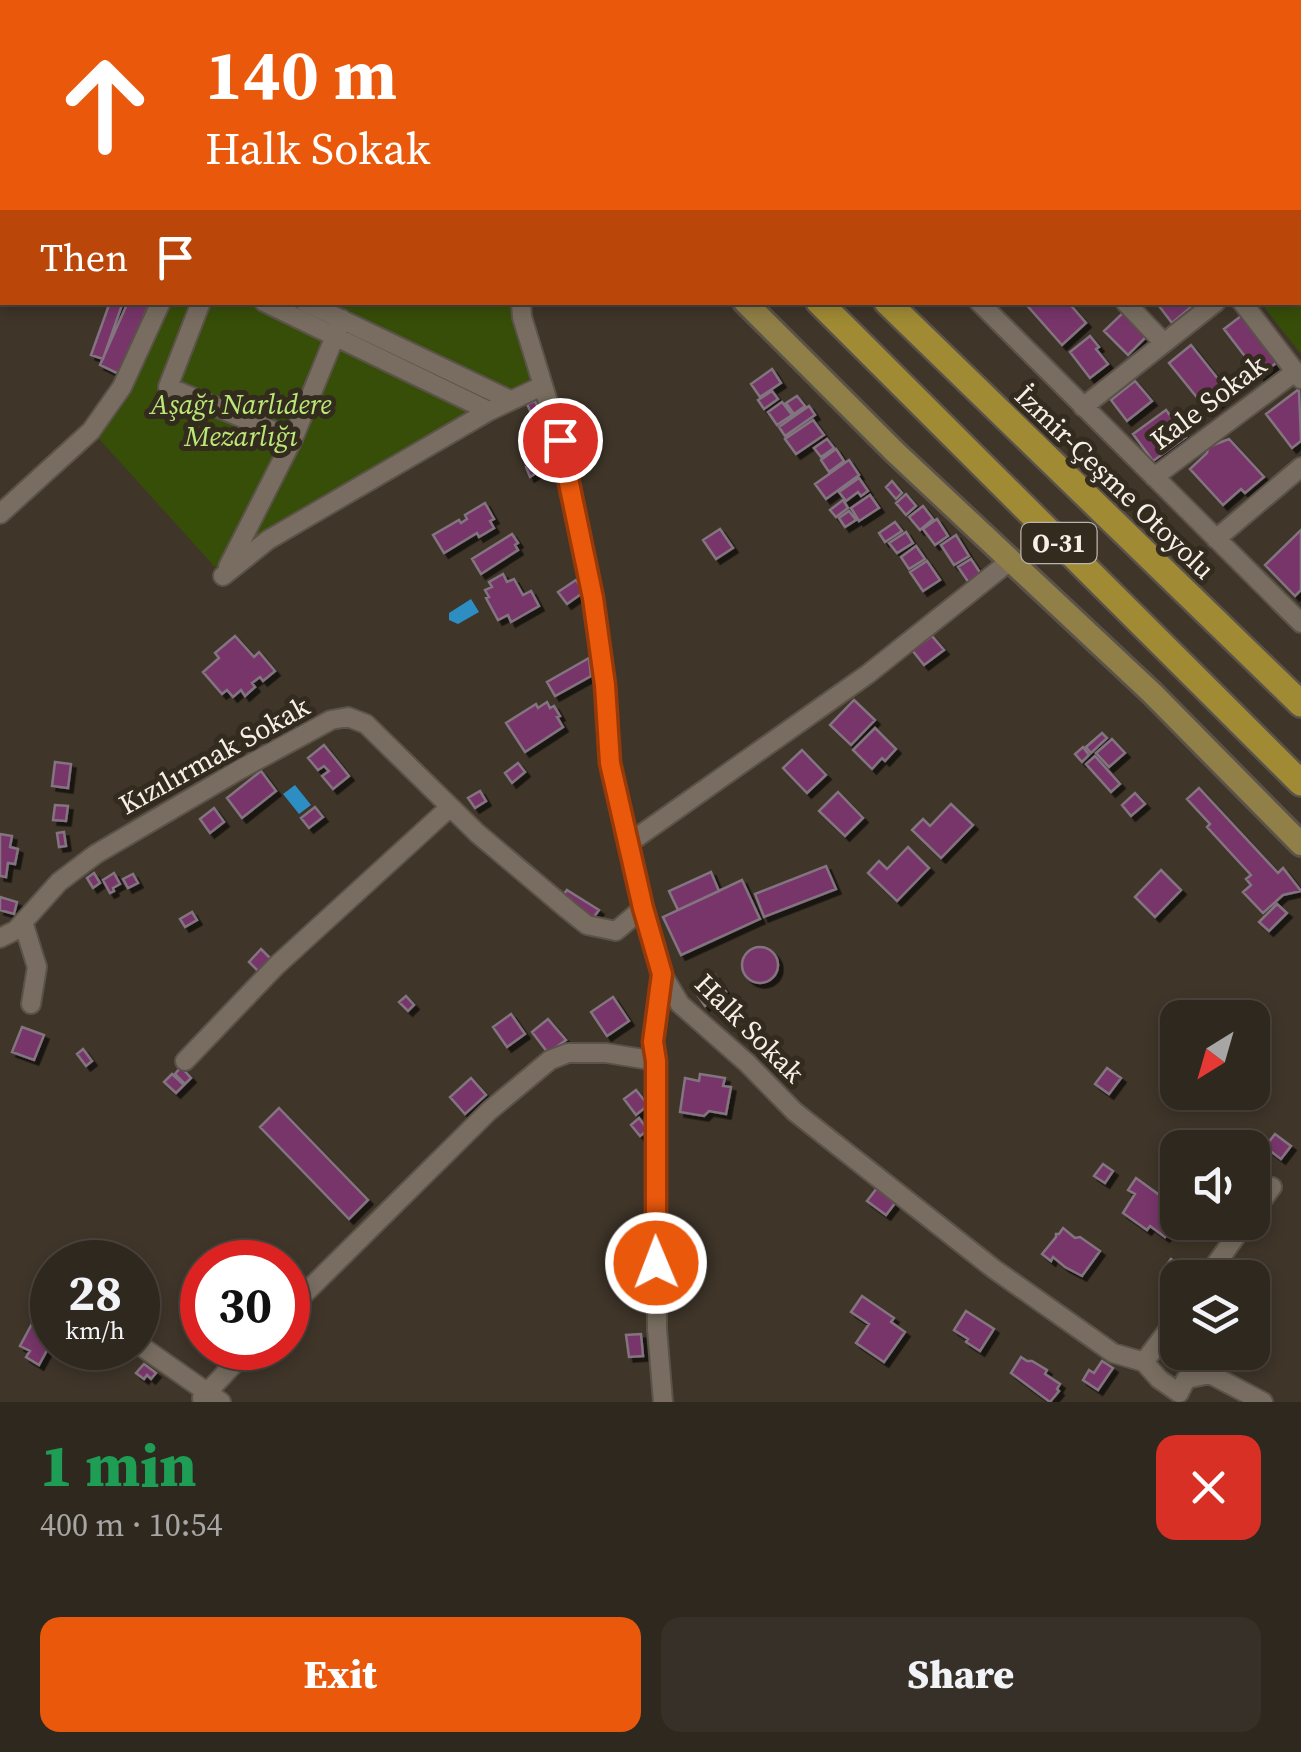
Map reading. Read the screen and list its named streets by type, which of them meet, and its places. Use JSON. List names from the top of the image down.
{
  "streets": {
    "highway": ["İzmir-Çeşme Otoyolu", "O-31"],
    "street": ["Kale Sokak", "Kızılırmak Sokak", "Halk Sokak"]
  },
  "crossings": [
    ["Kızılırmak Sokak", "Halk Sokak"]
  ],
  "parks": ["Aşağı Narlıdere Mezarlığı"],
  "north": "bottom left",
  "page": {
    "turn": ["140 m", "Halk Sokak"],
    "then": "Then",
    "speed": "28 km/h",
    "limit": "30",
    "heading": ["1 min", "400 m · 10:54"],
    "buttons": ["Exit", "Share"]
  }
}
